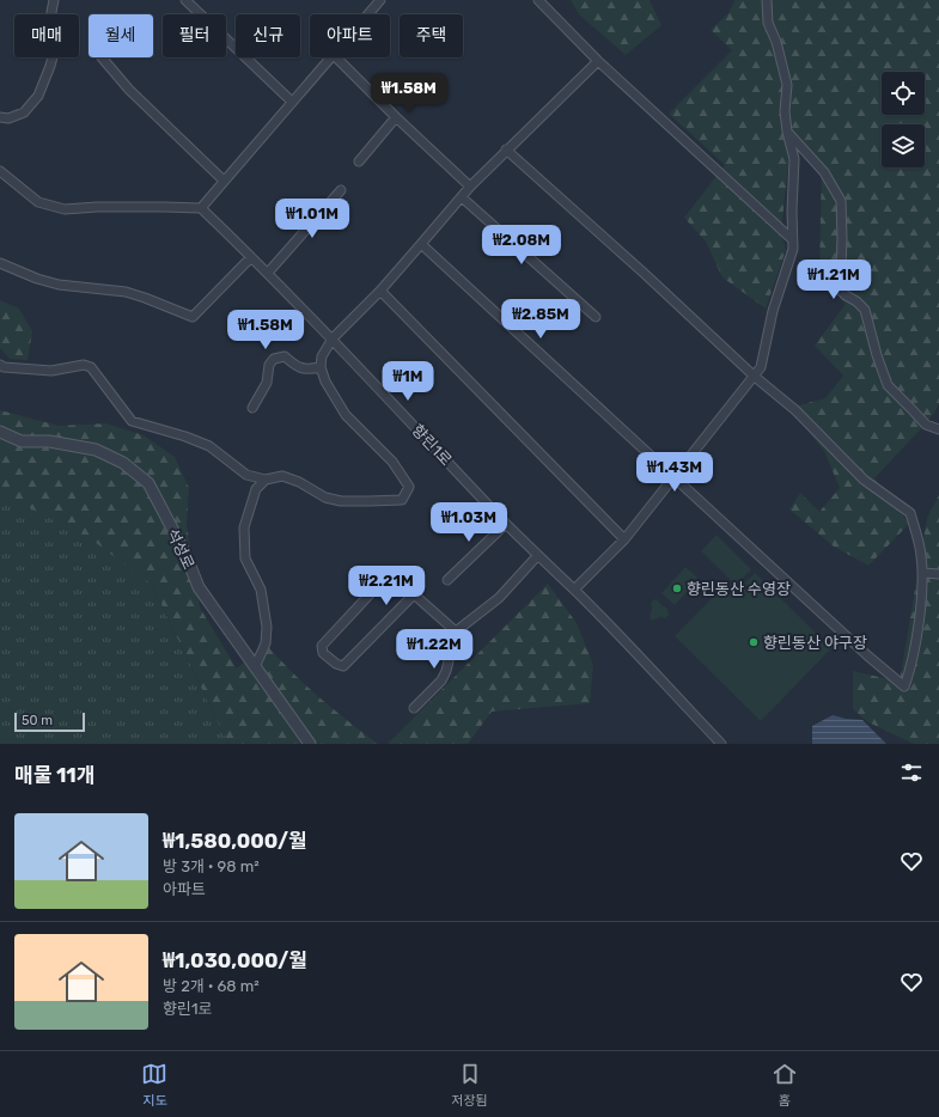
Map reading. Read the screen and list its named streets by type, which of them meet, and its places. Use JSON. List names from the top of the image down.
{
  "streets": {
    "street": ["향린1로", "석성로"]
  },
  "places": ["향린동산 수영장", "향린동산 야구장"],
  "scale_bar": "50 m",
  "page": {
    "chip": [
      "매매",
      "월세",
      "필터",
      "신규",
      "아파트",
      "주택"
    ],
    "price": [
      "₩1.58M",
      "₩1.01M",
      "₩2.08M",
      "₩1.21M",
      "₩2.85M",
      "₩1.58M",
      "₩1M",
      "₩1.43M",
      "₩1.03M",
      "₩2.21M",
      "₩1.22M"
    ],
    "scale": "50 m",
    "heading": "매물 11개",
    "list": [
      {
        "name": "₩1,580,000/월",
        "note": "방 3개 · 98 m² · 아파트"
      },
      {
        "name": "₩1,030,000/월",
        "note": "방 2개 · 68 m² · 향린1로"
      }
    ],
    "tabs": ["지도", "저장됨", "홈"]
  }
}
